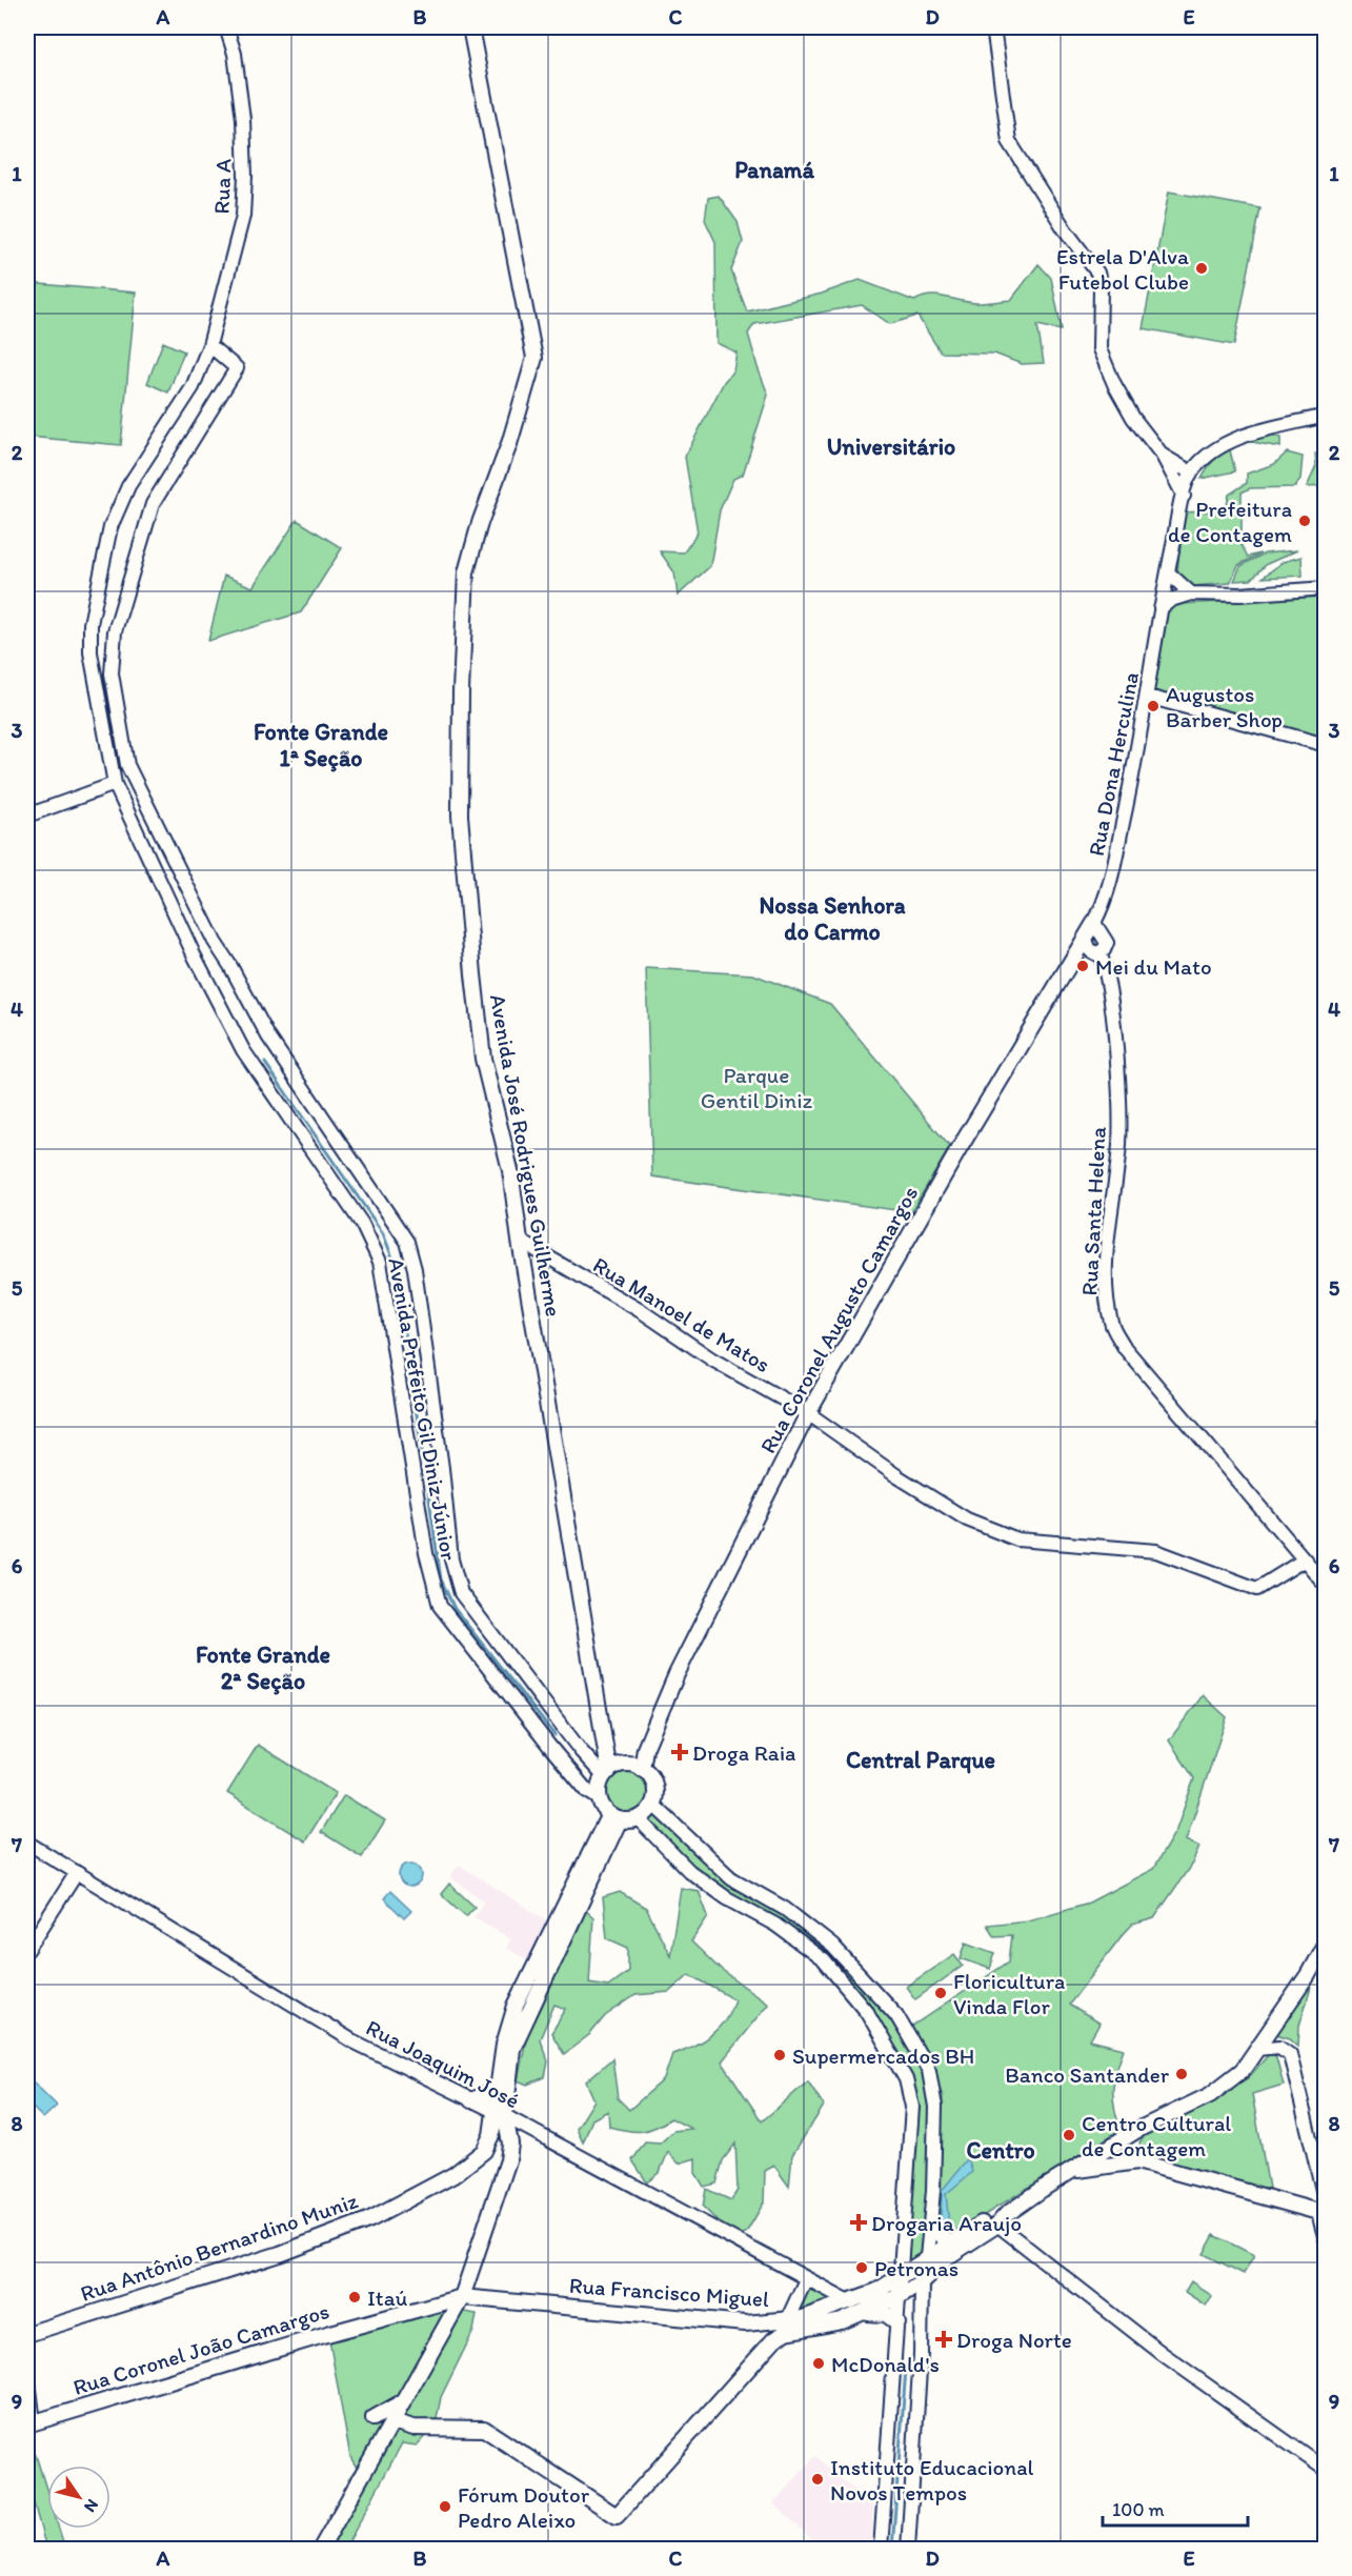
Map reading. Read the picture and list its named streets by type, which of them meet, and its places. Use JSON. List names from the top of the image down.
{
  "streets": {
    "main road": [
      "Avenida José Rodrigues Guilherme",
      "Rua Coronel Augusto Camargos",
      "Rua Antônio Bernardino Muniz",
      "Rua Francisco Miguel",
      "Rua Coronel João Camargos"
    ],
    "street": [
      "Rua A",
      "Rua Dona Herculina",
      "Rua Santa Helena",
      "Rua Manoel de Matos",
      "Avenida Prefeito Gil Diniz Júnior",
      "Rua Joaquim José"
    ]
  },
  "crossings": [
    ["Rua A", "Avenida Prefeito Gil Diniz Júnior"],
    ["Rua Dona Herculina", "Rua Coronel Augusto Camargos"],
    ["Avenida José Rodrigues Guilherme", "Rua Manoel de Matos"],
    ["Avenida José Rodrigues Guilherme", "Rua Coronel Augusto Camargos"],
    ["Avenida José Rodrigues Guilherme", "Avenida Prefeito Gil Diniz Júnior"],
    ["Rua Santa Helena", "Rua Manoel de Matos"],
    ["Rua Santa Helena", "Rua Coronel Augusto Camargos"],
    ["Rua Manoel de Matos", "Rua Coronel Augusto Camargos"],
    ["Rua Coronel Augusto Camargos", "Avenida Prefeito Gil Diniz Júnior"],
    ["Rua Joaquim José", "Rua Francisco Miguel"],
    ["Rua Francisco Miguel", "Rua Coronel João Camargos"]
  ],
  "districts": [
    "Panamá",
    "Universitário",
    "Fonte Grande 1ª Seção",
    "Nossa Senhora do Carmo",
    "Fonte Grande 2ª Seção",
    "Central Parque",
    "Centro"
  ],
  "parks": ["Parque Gentil Diniz"],
  "places": {
    "other": [
      "Estrela D'Alva Futebol Clube",
      "Prefeitura de Contagem",
      "Augustos Barber Shop",
      "Mei du Mato",
      "Floricultura Vinda Flor",
      "Supermercados BH",
      "Banco Santander",
      "Centro Cultural de Contagem",
      "Petronas",
      "Itaú",
      "McDonald's",
      "Instituto Educacional Novos Tempos",
      "Fórum Doutor Pedro Aleixo"
    ],
    "health": ["Droga Raia", "Drogaria Araujo", "Droga Norte"]
  },
  "scale_bar": "100 m",
  "north": "bottom right",
  "grid": {
    "columns": [
      "A",
      "B",
      "C",
      "D",
      "E"
    ],
    "rows": [
      "1",
      "2",
      "3",
      "4",
      "5",
      "6",
      "7",
      "8",
      "9"
    ]
  }
}
